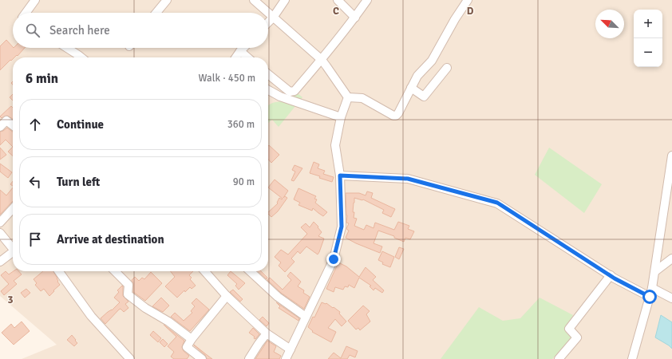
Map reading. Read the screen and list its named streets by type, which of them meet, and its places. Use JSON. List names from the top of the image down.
{
  "north": "top left",
  "page": {
    "map_buttons": ["+", "−"],
    "search": "Search here",
    "heading": ["6 min", "Walk · 450 m"],
    "list": [
      ["Continue", "360 m"],
      ["Turn left", "90 m"],
      "Arrive at destination"
    ]
  },
  "grid": {
    "columns": ["C", "D"],
    "rows": ["3"]
  }
}
